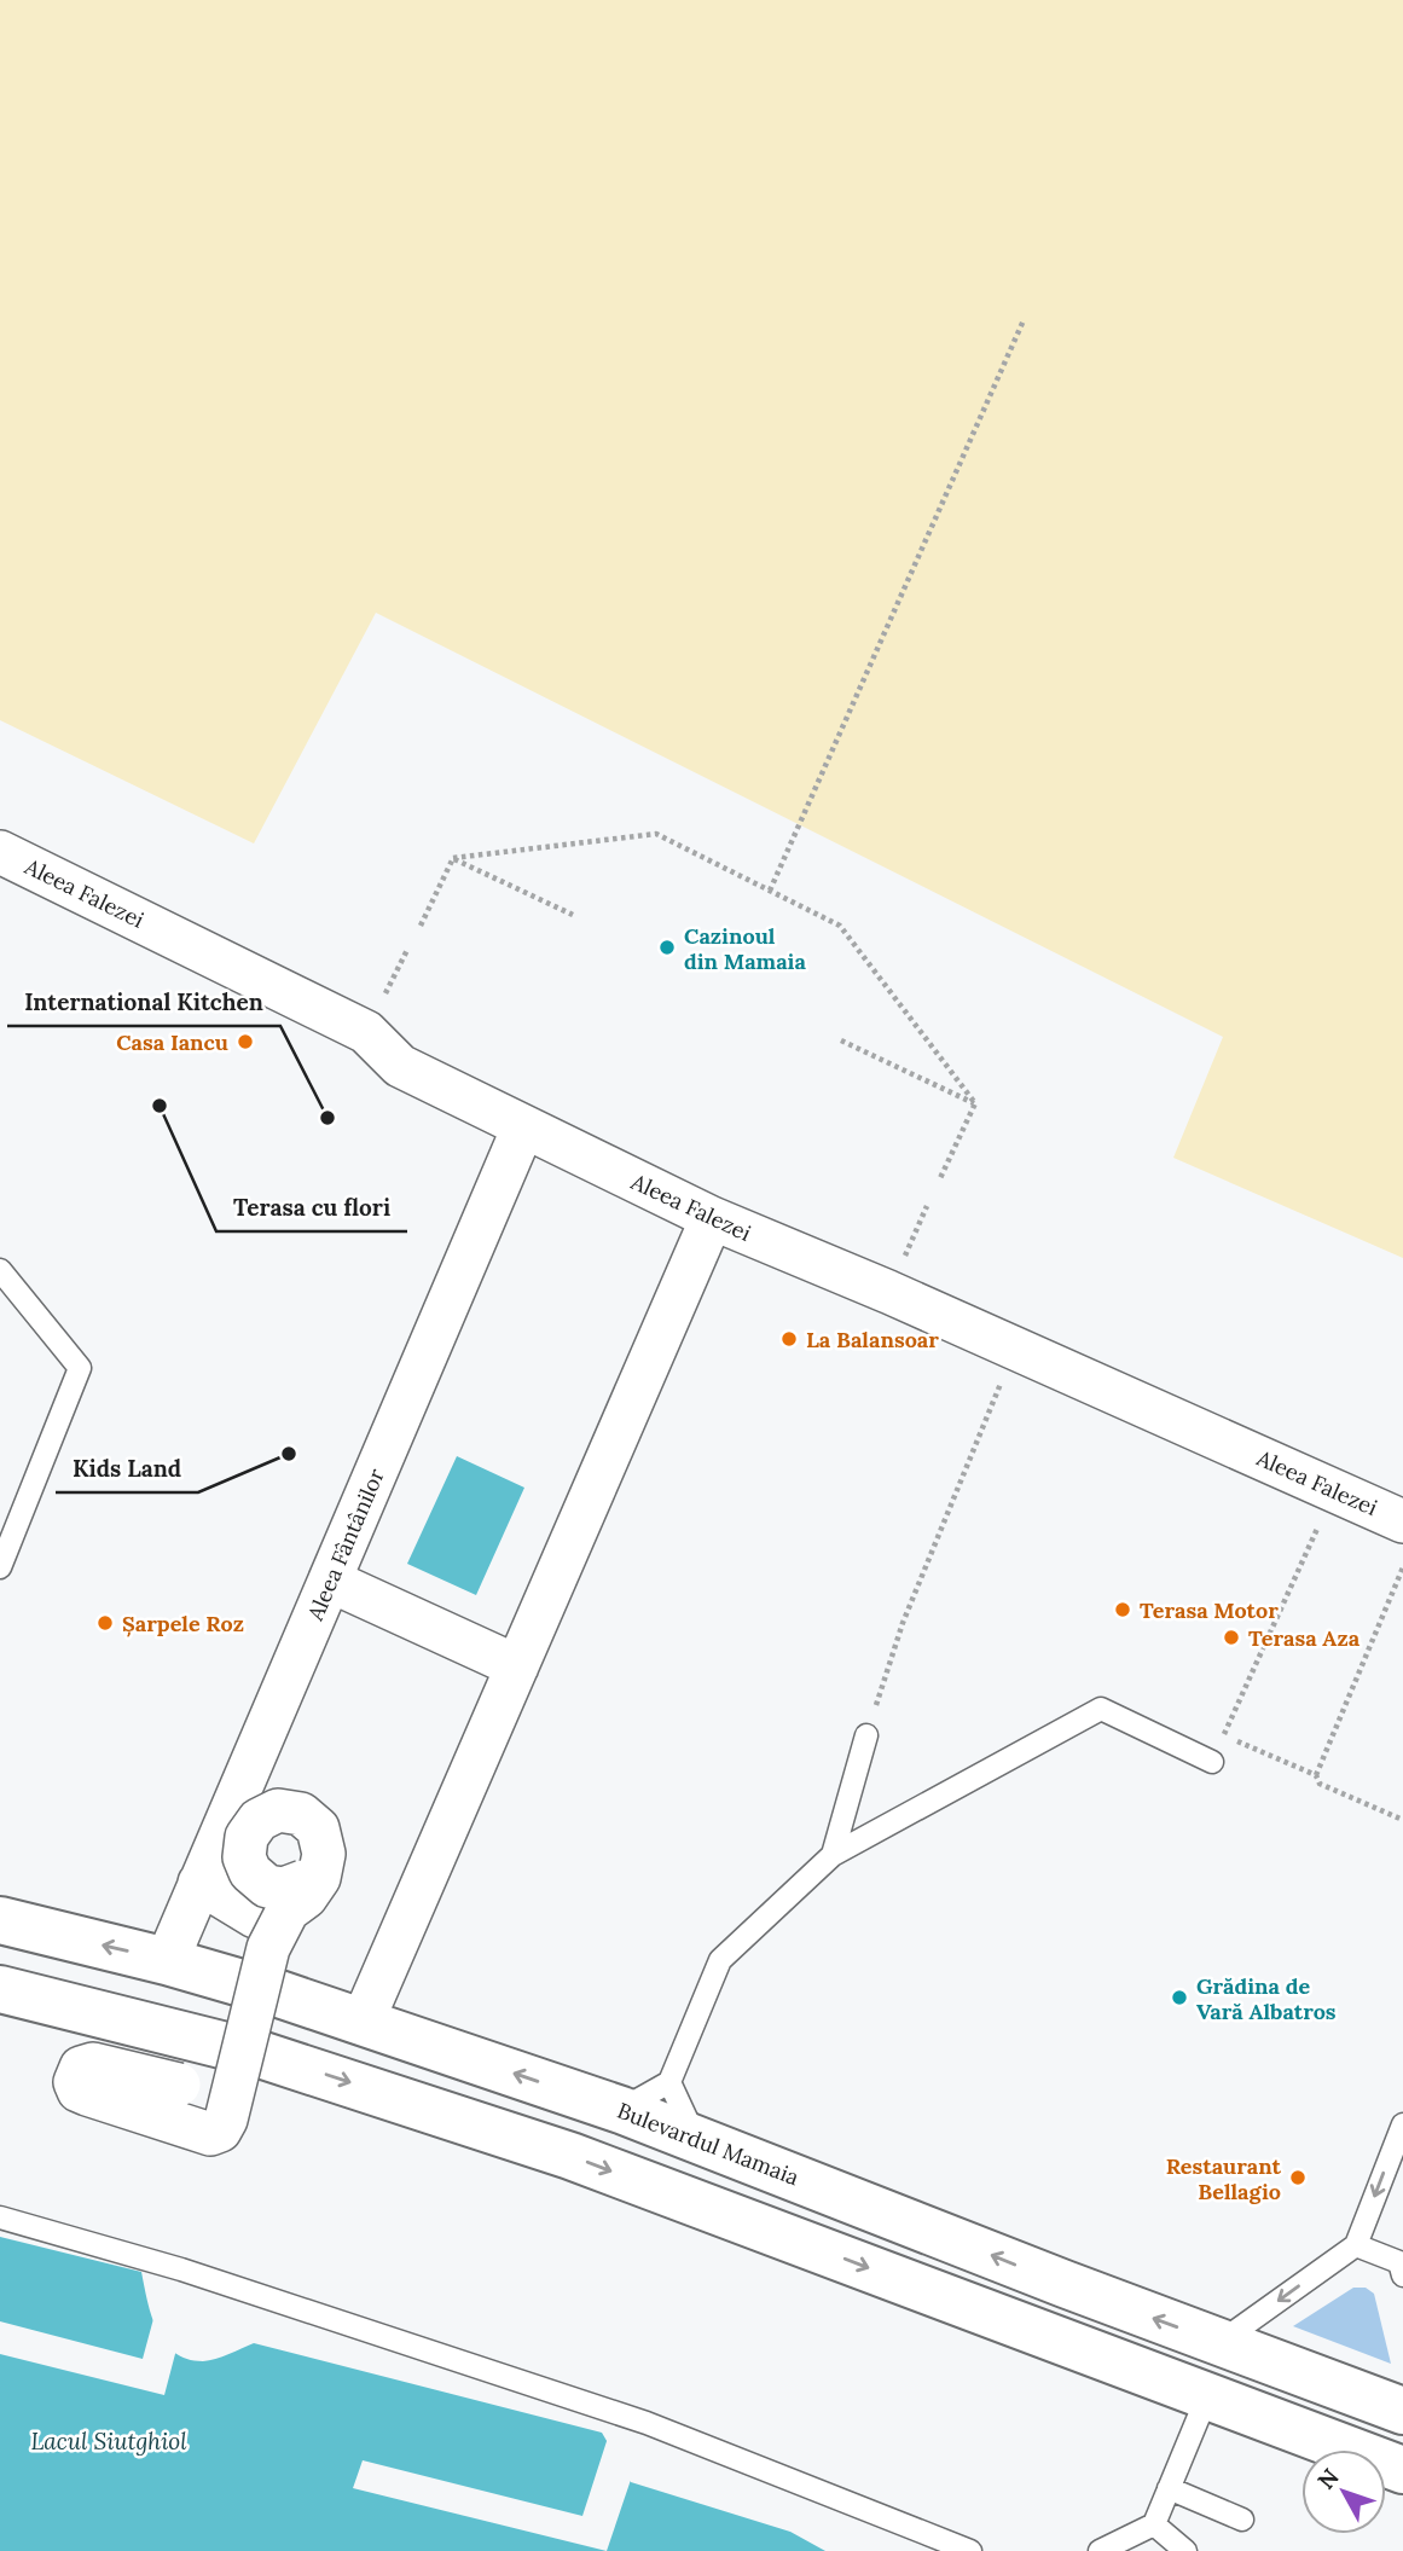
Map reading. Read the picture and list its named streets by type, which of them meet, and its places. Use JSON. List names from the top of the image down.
{
  "streets": {
    "main road": ["Bulevardul Mamaia"],
    "street": ["Aleea Falezei", "Aleea Fântânilor"]
  },
  "crossings": [
    ["Aleea Falezei", "Aleea Fântânilor"],
    ["Aleea Fântânilor", "Bulevardul Mamaia"]
  ],
  "water": ["Lacul Siutghiol"],
  "places": [
    "Cazinoul din Mamaia",
    "Casa Iancu",
    "Terasa cu flori",
    "International Kitchen",
    "La Balansoar",
    "Kids Land",
    "Terasa Motor",
    "Șarpele Roz",
    "Terasa Aza",
    "Grădina de Vară Albatros",
    "Restaurant Bellagio"
  ],
  "north": "top left"
}
